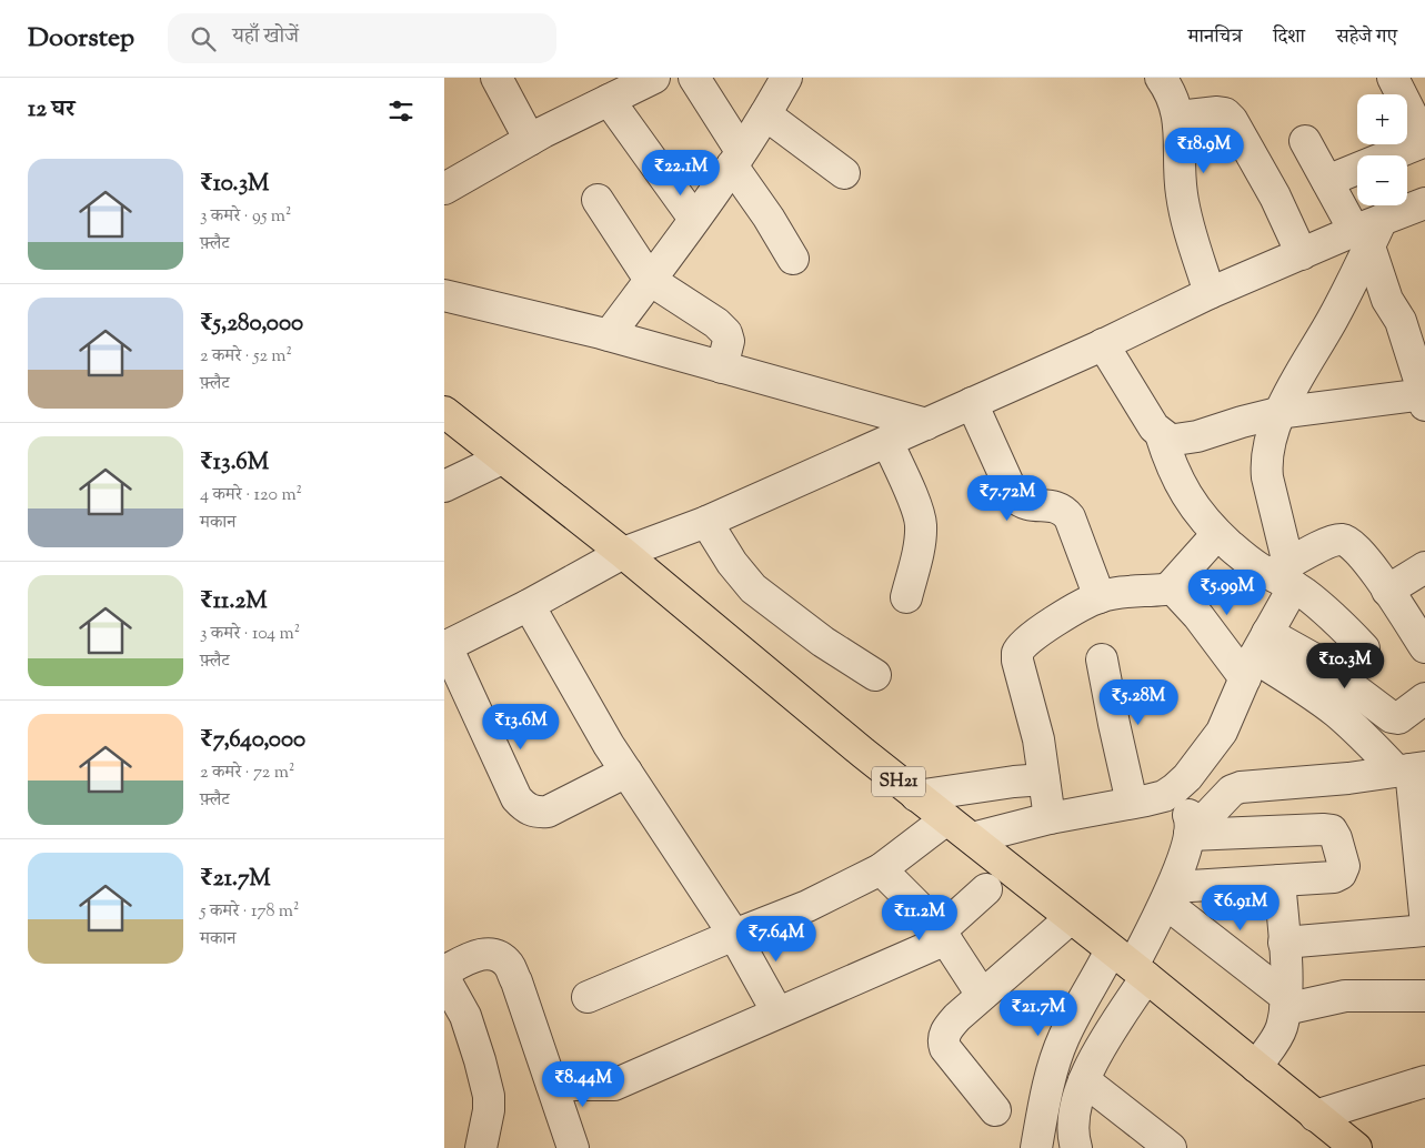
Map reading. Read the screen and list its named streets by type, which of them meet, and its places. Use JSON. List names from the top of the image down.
{
  "streets": {
    "main road": ["SH21"]
  },
  "page": {
    "header": "Doorstep",
    "search": "यहाँ खोजें",
    "nav": ["मानचित्र", "दिशा", "सहेजे गए"],
    "heading": "12 घर",
    "map_buttons": ["+", "−"],
    "price": [
      "₹18.9M",
      "₹22.1M",
      "₹7.72M",
      "₹5.99M",
      "₹10.3M",
      "₹5.28M",
      "₹13.6M",
      "₹6.91M",
      "₹11.2M",
      "₹7.64M",
      "₹21.7M",
      "₹8.44M"
    ],
    "list": [
      {
        "name": "₹10.3M",
        "note": "3 कमरे · 95 m² · फ़्लैट"
      },
      {
        "name": "₹5,280,000",
        "note": "2 कमरे · 52 m² · फ़्लैट"
      },
      {
        "name": "₹13.6M",
        "note": "4 कमरे · 120 m² · मकान"
      },
      {
        "name": "₹11.2M",
        "note": "3 कमरे · 104 m² · फ़्लैट"
      },
      {
        "name": "₹7,640,000",
        "note": "2 कमरे · 72 m² · फ़्लैट"
      },
      {
        "name": "₹21.7M",
        "note": "5 कमरे · 178 m² · मकान"
      }
    ]
  }
}
